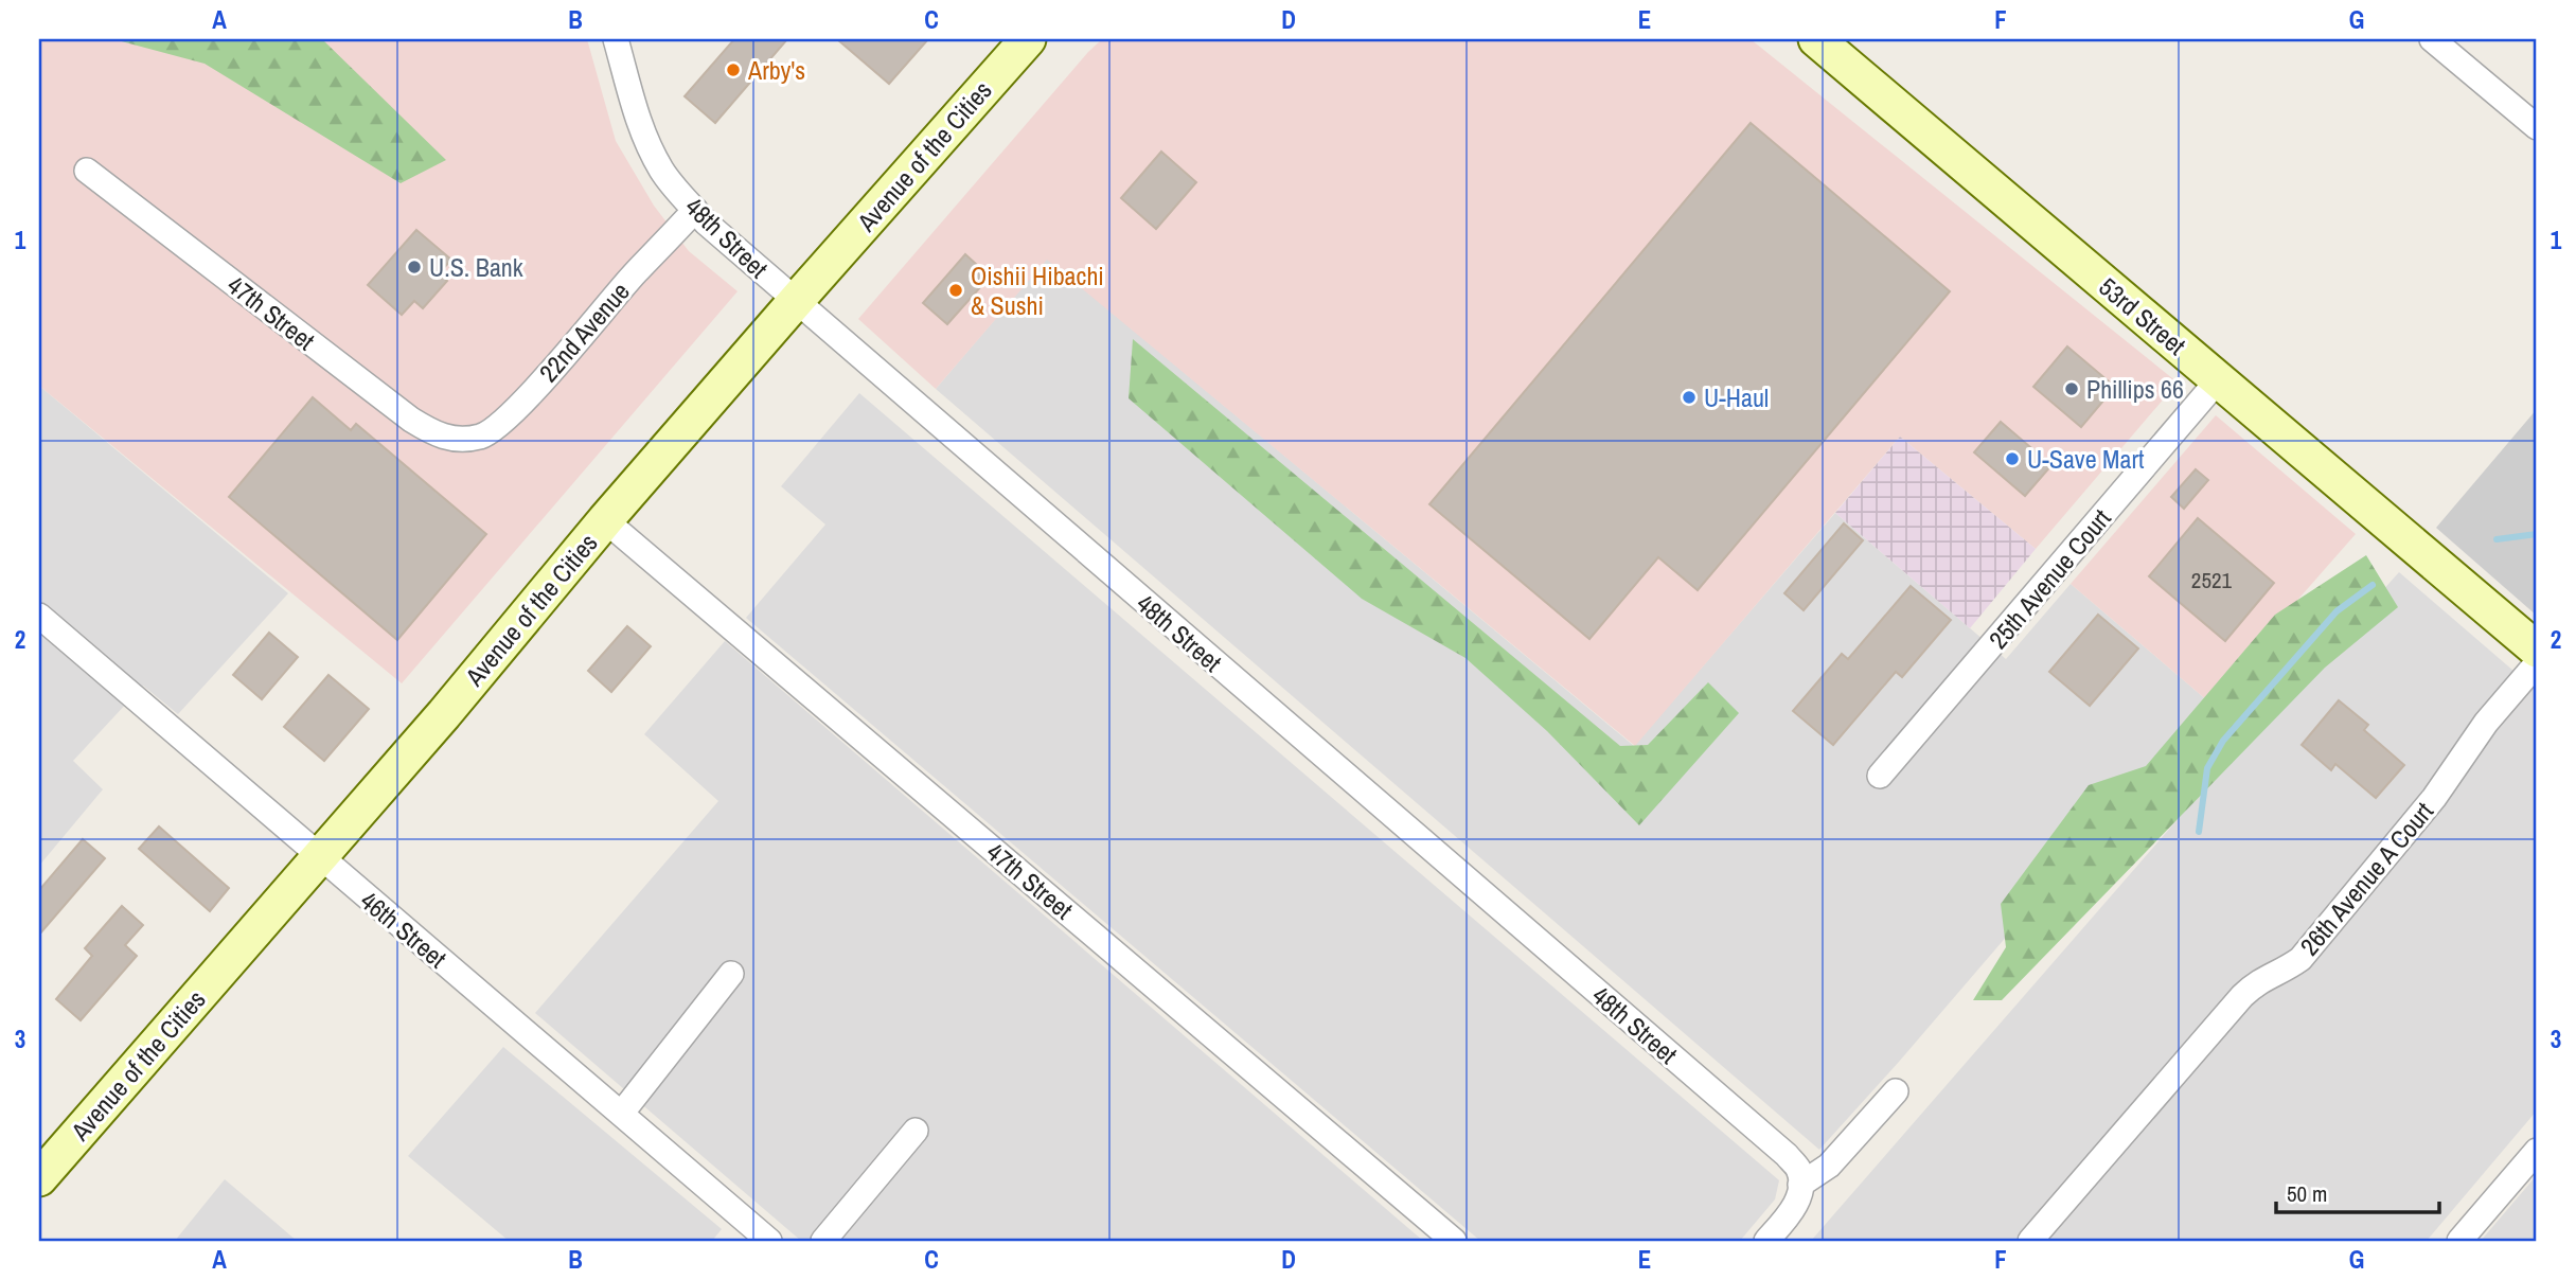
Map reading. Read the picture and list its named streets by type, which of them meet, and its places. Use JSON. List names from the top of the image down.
{
  "streets": {
    "main road": ["Avenue of the Cities", "53rd Street"],
    "street": [
      "48th Street",
      "47th Street",
      "22nd Avenue",
      "25th Avenue Court",
      "26th Avenue A Court",
      "46th Street"
    ]
  },
  "crossings": [
    ["Avenue of the Cities", "48th Street"],
    ["Avenue of the Cities", "47th Street"],
    ["Avenue of the Cities", "46th Street"],
    ["48th Street", "22nd Avenue"],
    ["47th Street", "22nd Avenue"],
    ["53rd Street", "25th Avenue Court"]
  ],
  "places": [
    "Arby's",
    "U.S. Bank",
    "Oishii Hibachi & Sushi",
    "Phillips 66",
    "U-Haul",
    "U-Save Mart"
  ],
  "house_numbers": ["2521"],
  "scale_bar": "50 m",
  "grid": {
    "columns": [
      "A",
      "B",
      "C",
      "D",
      "E",
      "F",
      "G"
    ],
    "rows": ["1", "2", "3"]
  }
}
